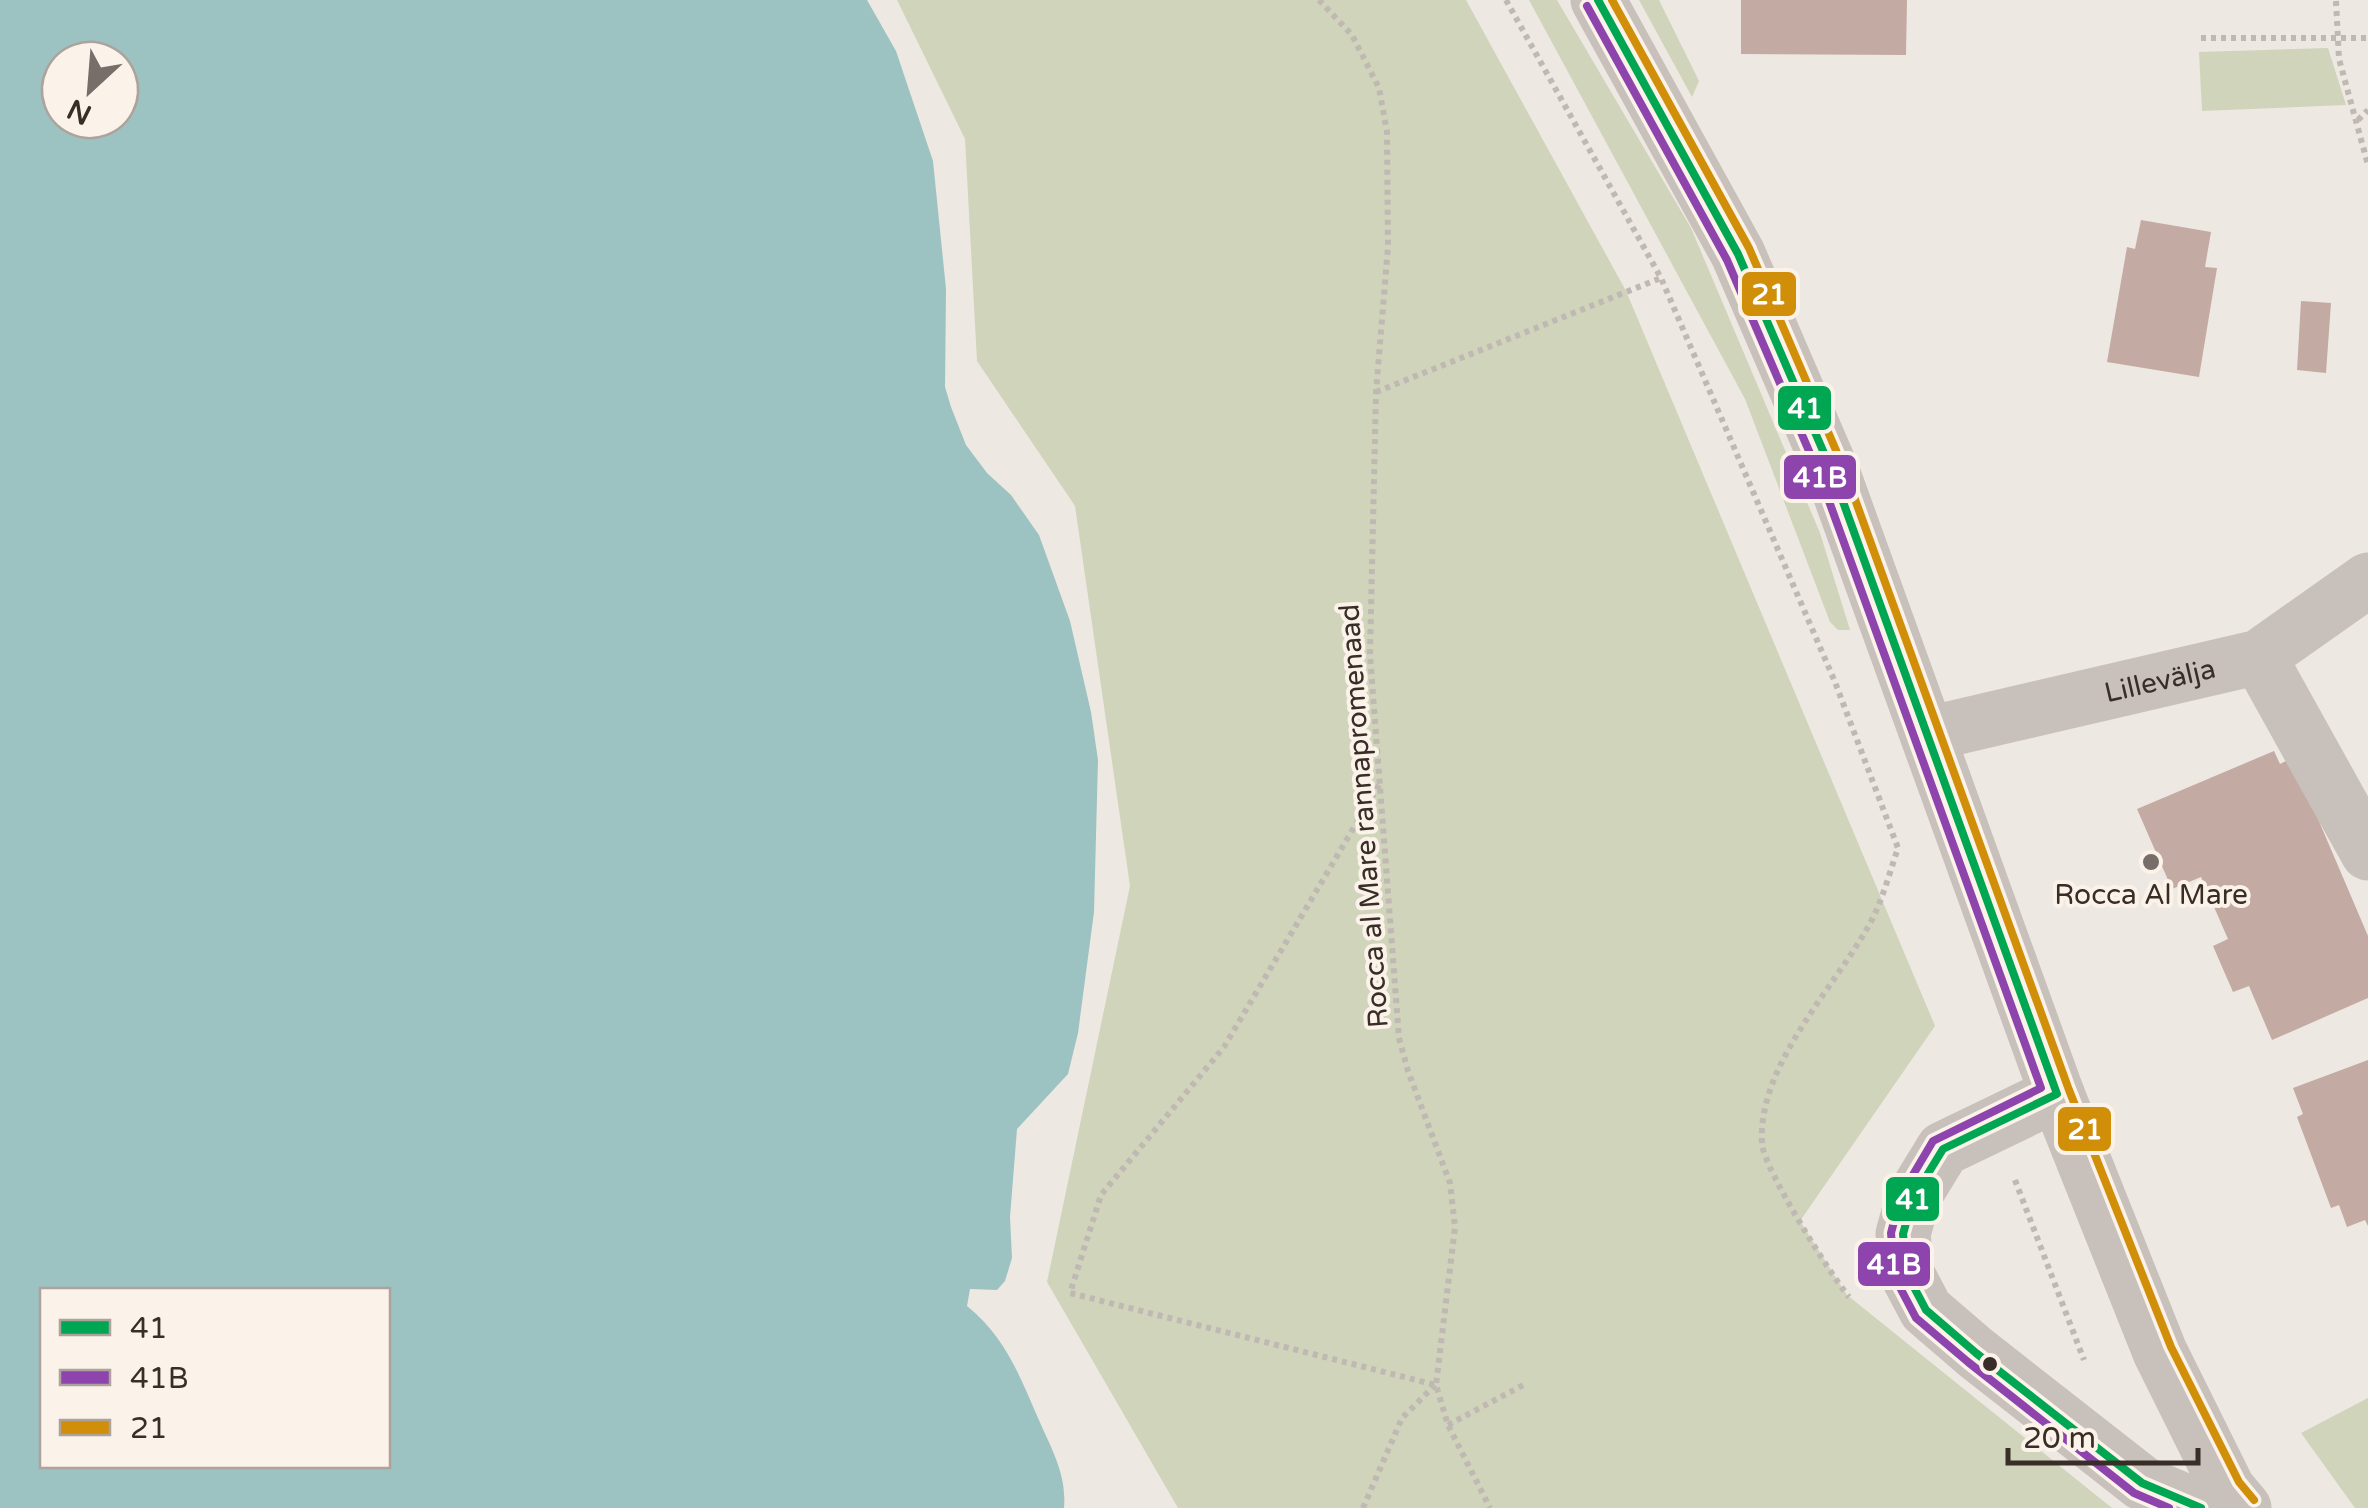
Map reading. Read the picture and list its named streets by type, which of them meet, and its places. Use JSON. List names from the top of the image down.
{
  "streets": {
    "street": ["Lillevälja"],
    "path": ["Rocca al Mare rannapromenaad"]
  },
  "places": ["Rocca Al Mare"],
  "lines": ["transit line 41", "transit line 21", "transit line 41B"],
  "legend": ["41", "41B", "21"],
  "scale_bar": "20 m",
  "north": "bottom left"
}
